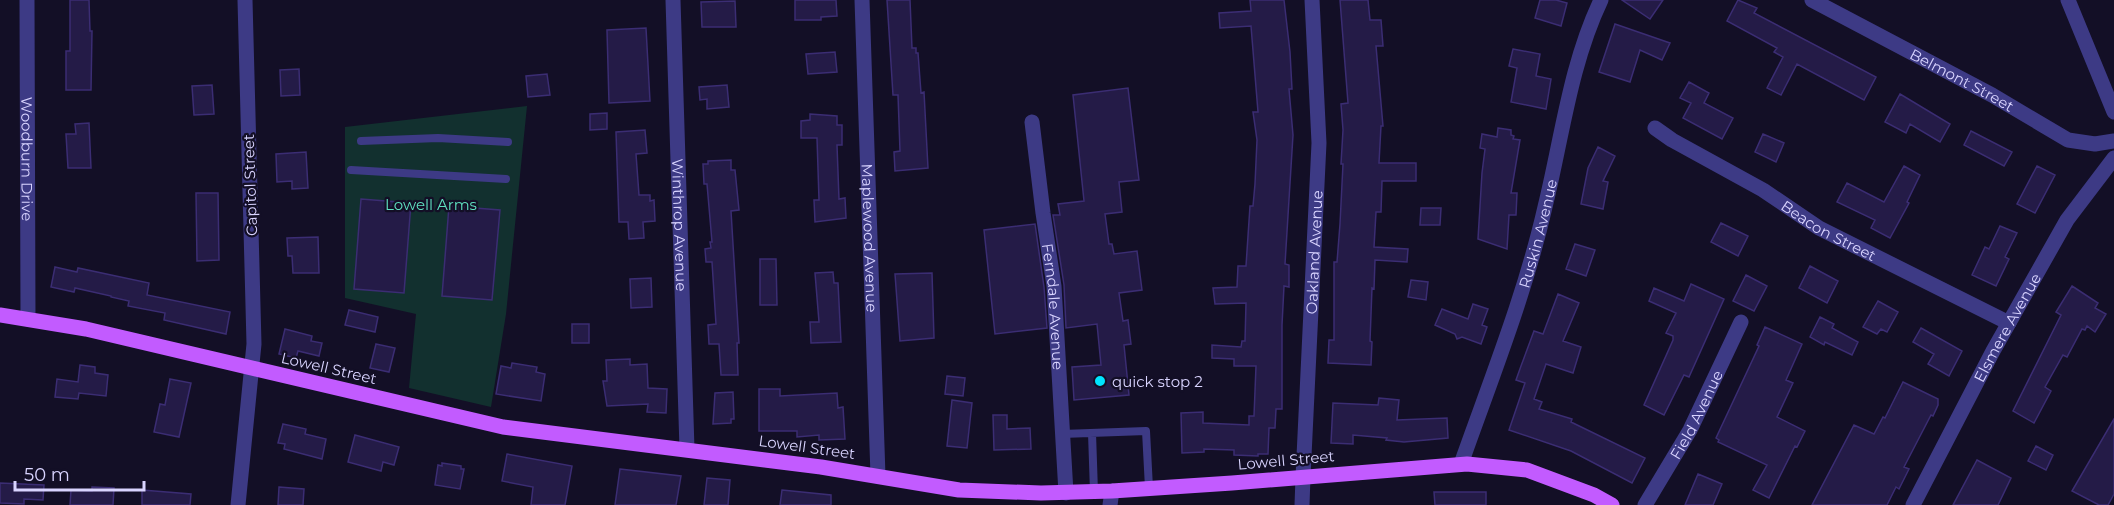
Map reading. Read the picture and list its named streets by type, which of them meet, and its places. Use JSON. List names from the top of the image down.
{
  "streets": {
    "main road": ["Lowell Street"],
    "street": [
      "Belmont Street",
      "Woodburn Drive",
      "Capitol Street",
      "Winthrop Avenue",
      "Beacon Street",
      "Ruskin Avenue",
      "Maplewood Avenue",
      "Oakland Avenue",
      "Ferndale Avenue",
      "Elsmere Avenue",
      "Field Avenue"
    ]
  },
  "crossings": [
    ["Woodburn Drive", "Lowell Street"],
    ["Capitol Street", "Lowell Street"],
    ["Winthrop Avenue", "Lowell Street"],
    ["Beacon Street", "Elsmere Avenue"],
    ["Ruskin Avenue", "Lowell Street"],
    ["Maplewood Avenue", "Lowell Street"],
    ["Oakland Avenue", "Lowell Street"],
    ["Ferndale Avenue", "Lowell Street"]
  ],
  "parks": ["Lowell Arms"],
  "places": ["quick stop 2"],
  "scale_bar": "50 m"
}
